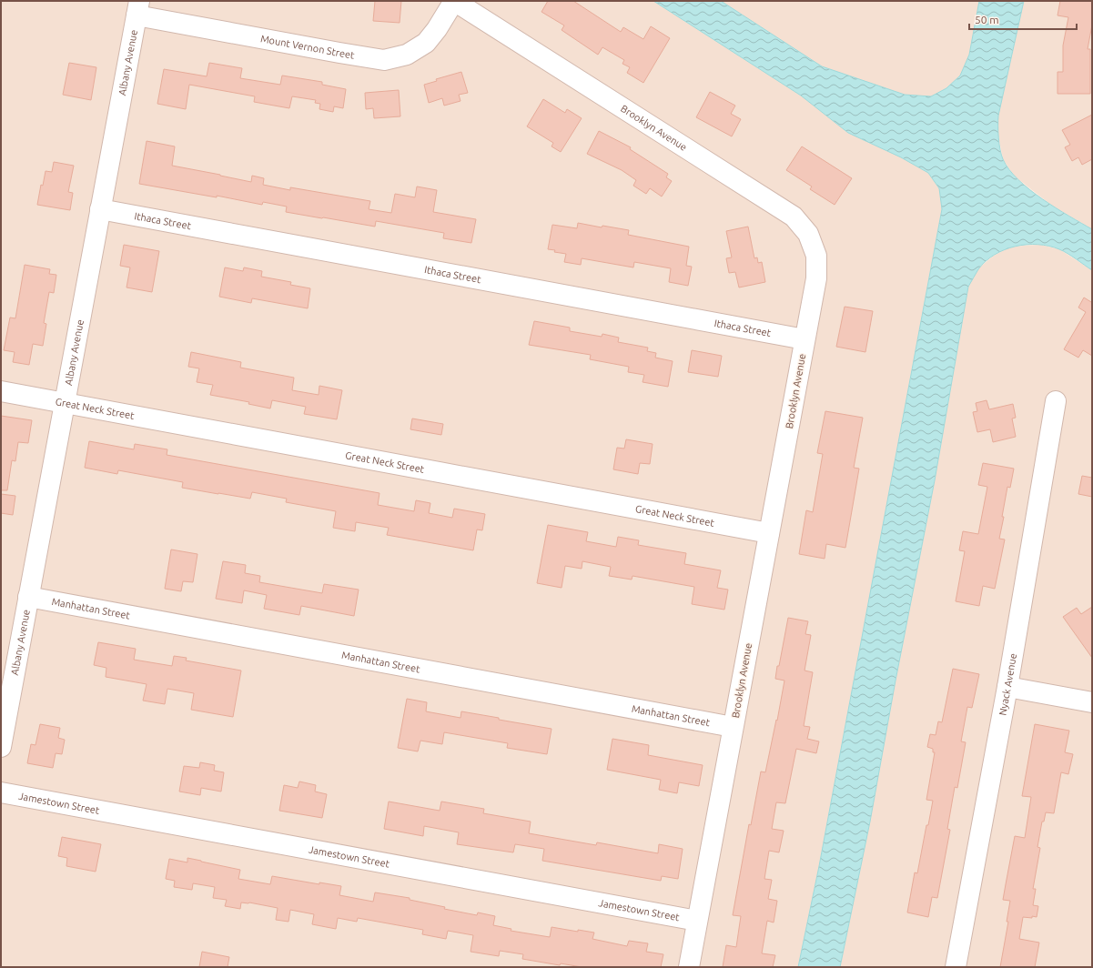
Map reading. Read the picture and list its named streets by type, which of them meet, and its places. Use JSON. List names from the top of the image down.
{
  "streets": {
    "street": [
      "Mount Vernon Street",
      "Albany Avenue",
      "Brooklyn Avenue",
      "Ithaca Street",
      "Great Neck Street",
      "Manhattan Street",
      "Nyack Avenue",
      "Jamestown Street"
    ]
  },
  "crossings": [
    ["Mount Vernon Street", "Albany Avenue"],
    ["Mount Vernon Street", "Brooklyn Avenue"],
    ["Albany Avenue", "Ithaca Street"],
    ["Albany Avenue", "Great Neck Street"],
    ["Albany Avenue", "Manhattan Street"],
    ["Brooklyn Avenue", "Ithaca Street"],
    ["Brooklyn Avenue", "Great Neck Street"],
    ["Brooklyn Avenue", "Manhattan Street"],
    ["Brooklyn Avenue", "Jamestown Street"]
  ],
  "scale_bar": "50 m"
}
